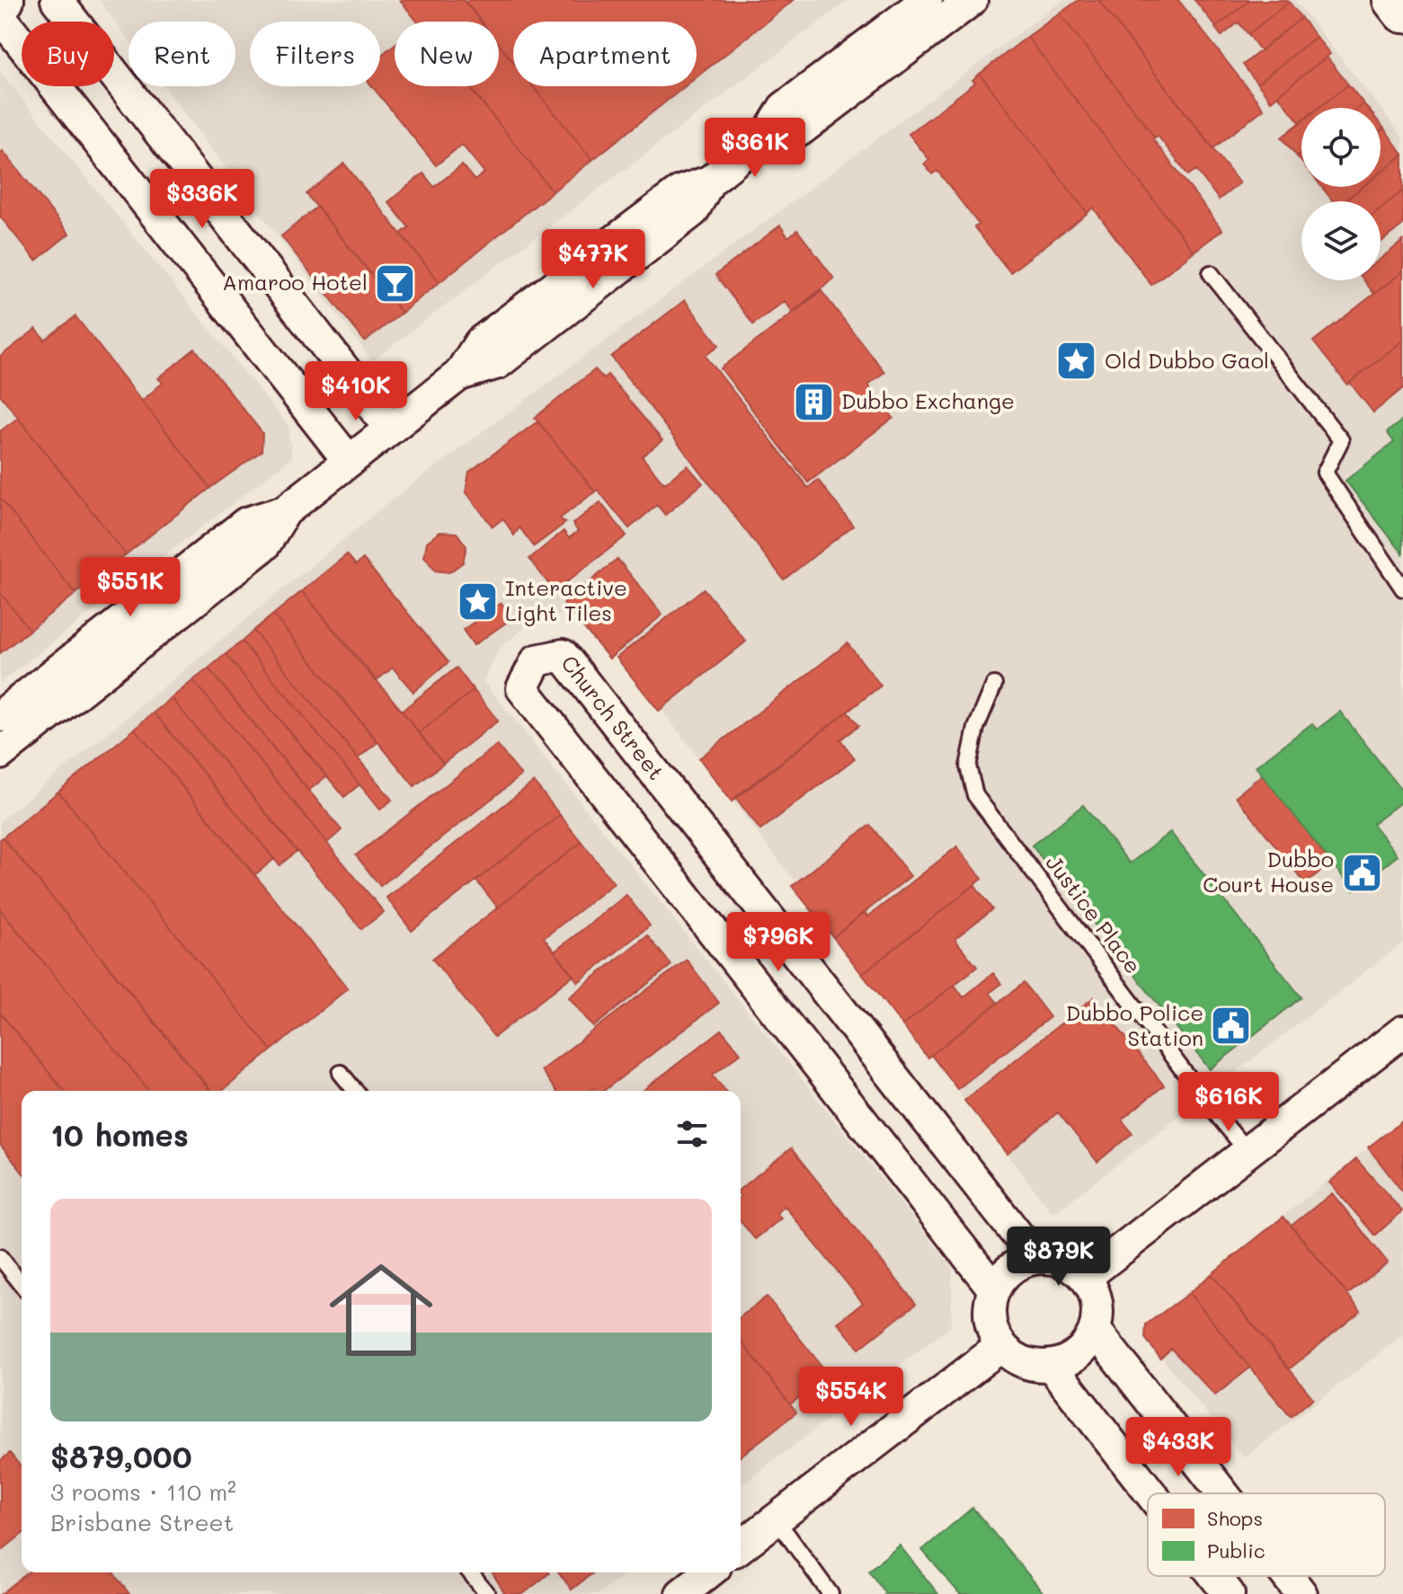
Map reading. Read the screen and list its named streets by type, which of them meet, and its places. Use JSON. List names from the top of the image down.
{
  "streets": {
    "street": ["Church Street"],
    "lane": ["Justice Place"]
  },
  "places": {
    "bar": ["Amaroo Hotel"],
    "place": ["Old Dubbo Gaol", "Interactive Light Tiles"],
    "building": ["Dubbo Exchange"],
    "public building": ["Dubbo Court House", "Dubbo Police Station"]
  },
  "legend": ["Shops", "Public"],
  "page": {
    "chip": [
      "Buy",
      "Rent",
      "Filters",
      "New",
      "Apartment"
    ],
    "price": [
      "$361K",
      "$336K",
      "$477K",
      "$410K",
      "$551K",
      "$796K",
      "$616K",
      "$879K",
      "$554K",
      "$433K"
    ],
    "heading": "10 homes",
    "list": [
      {
        "name": "$879,000",
        "note": "3 rooms · 110 m² · Brisbane Street"
      }
    ]
  }
}
